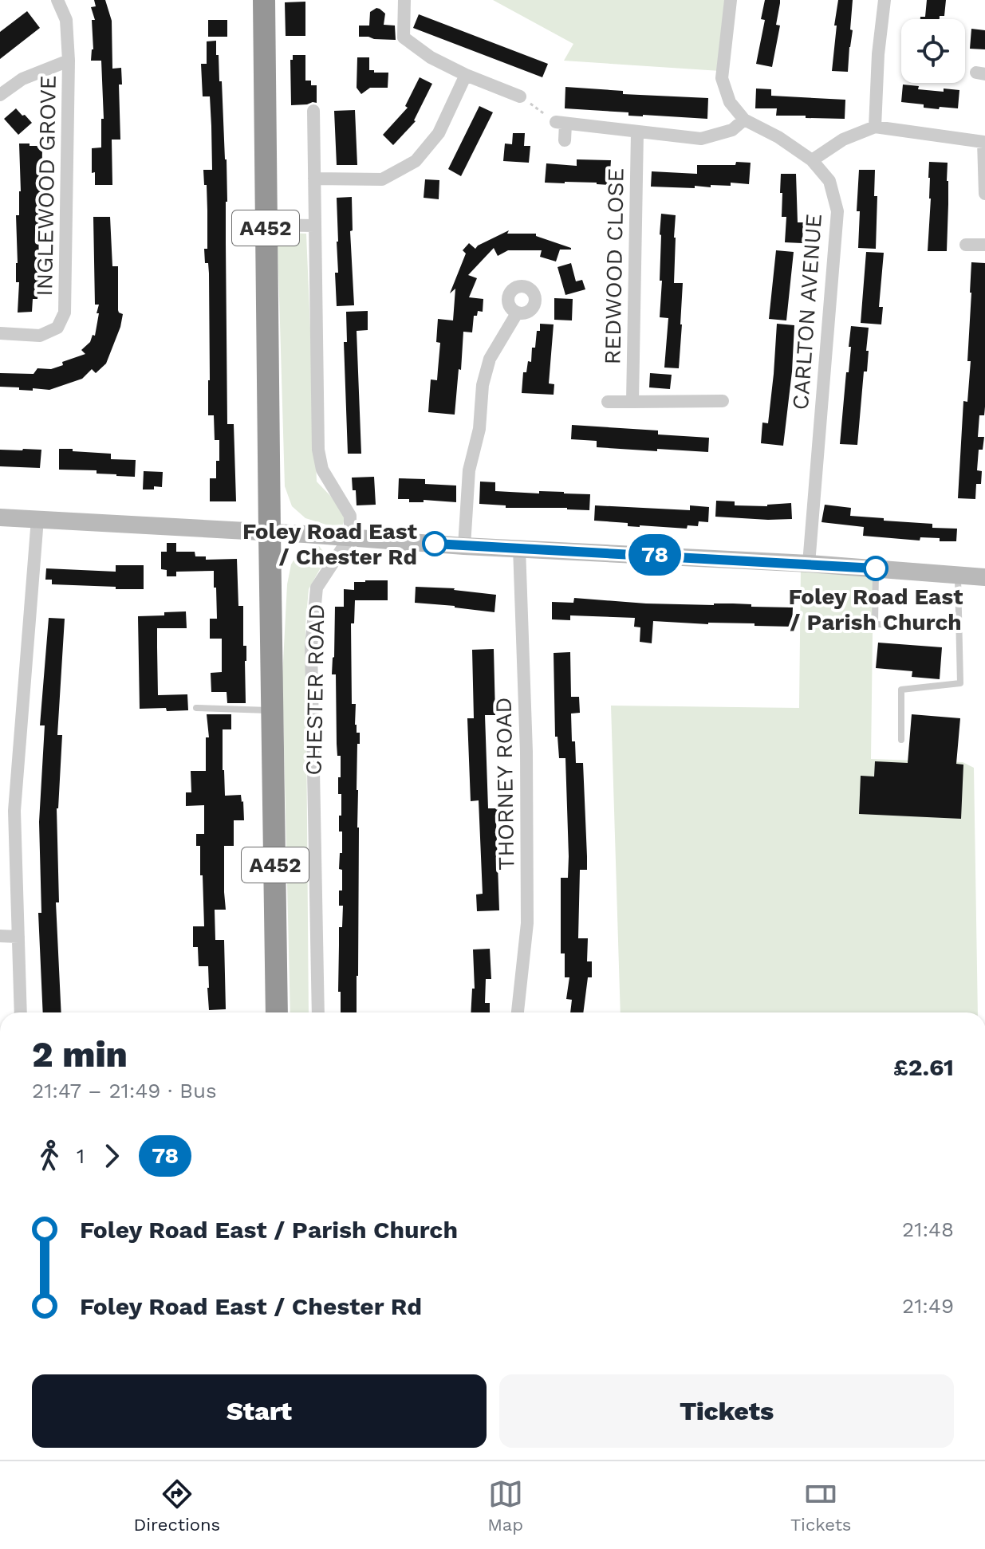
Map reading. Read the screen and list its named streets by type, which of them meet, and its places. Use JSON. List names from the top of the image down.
{
  "streets": {
    "highway": ["A452", "CHESTER ROAD"],
    "street": [
      "INGLEWOOD GROVE",
      "REDWOOD CLOSE",
      "CARLTON AVENUE",
      "THORNEY ROAD"
    ]
  },
  "places": ["Foley Road East / Chester Rd", "Foley Road East / Parish Church"],
  "lines": ["bus line 78"],
  "page": {
    "on_map": "78",
    "heading": ["2 min", "21:47 – 21:49 · Bus", "£2.61"],
    "legs": ["1", "78"],
    "list": [
      {
        "name": "Foley Road East / Parish Church",
        "value": "21:48"
      },
      {
        "name": "Foley Road East / Chester Rd",
        "value": "21:49"
      }
    ],
    "buttons": ["Start", "Tickets"],
    "tabs": ["Directions", "Map", "Tickets"]
  }
}
